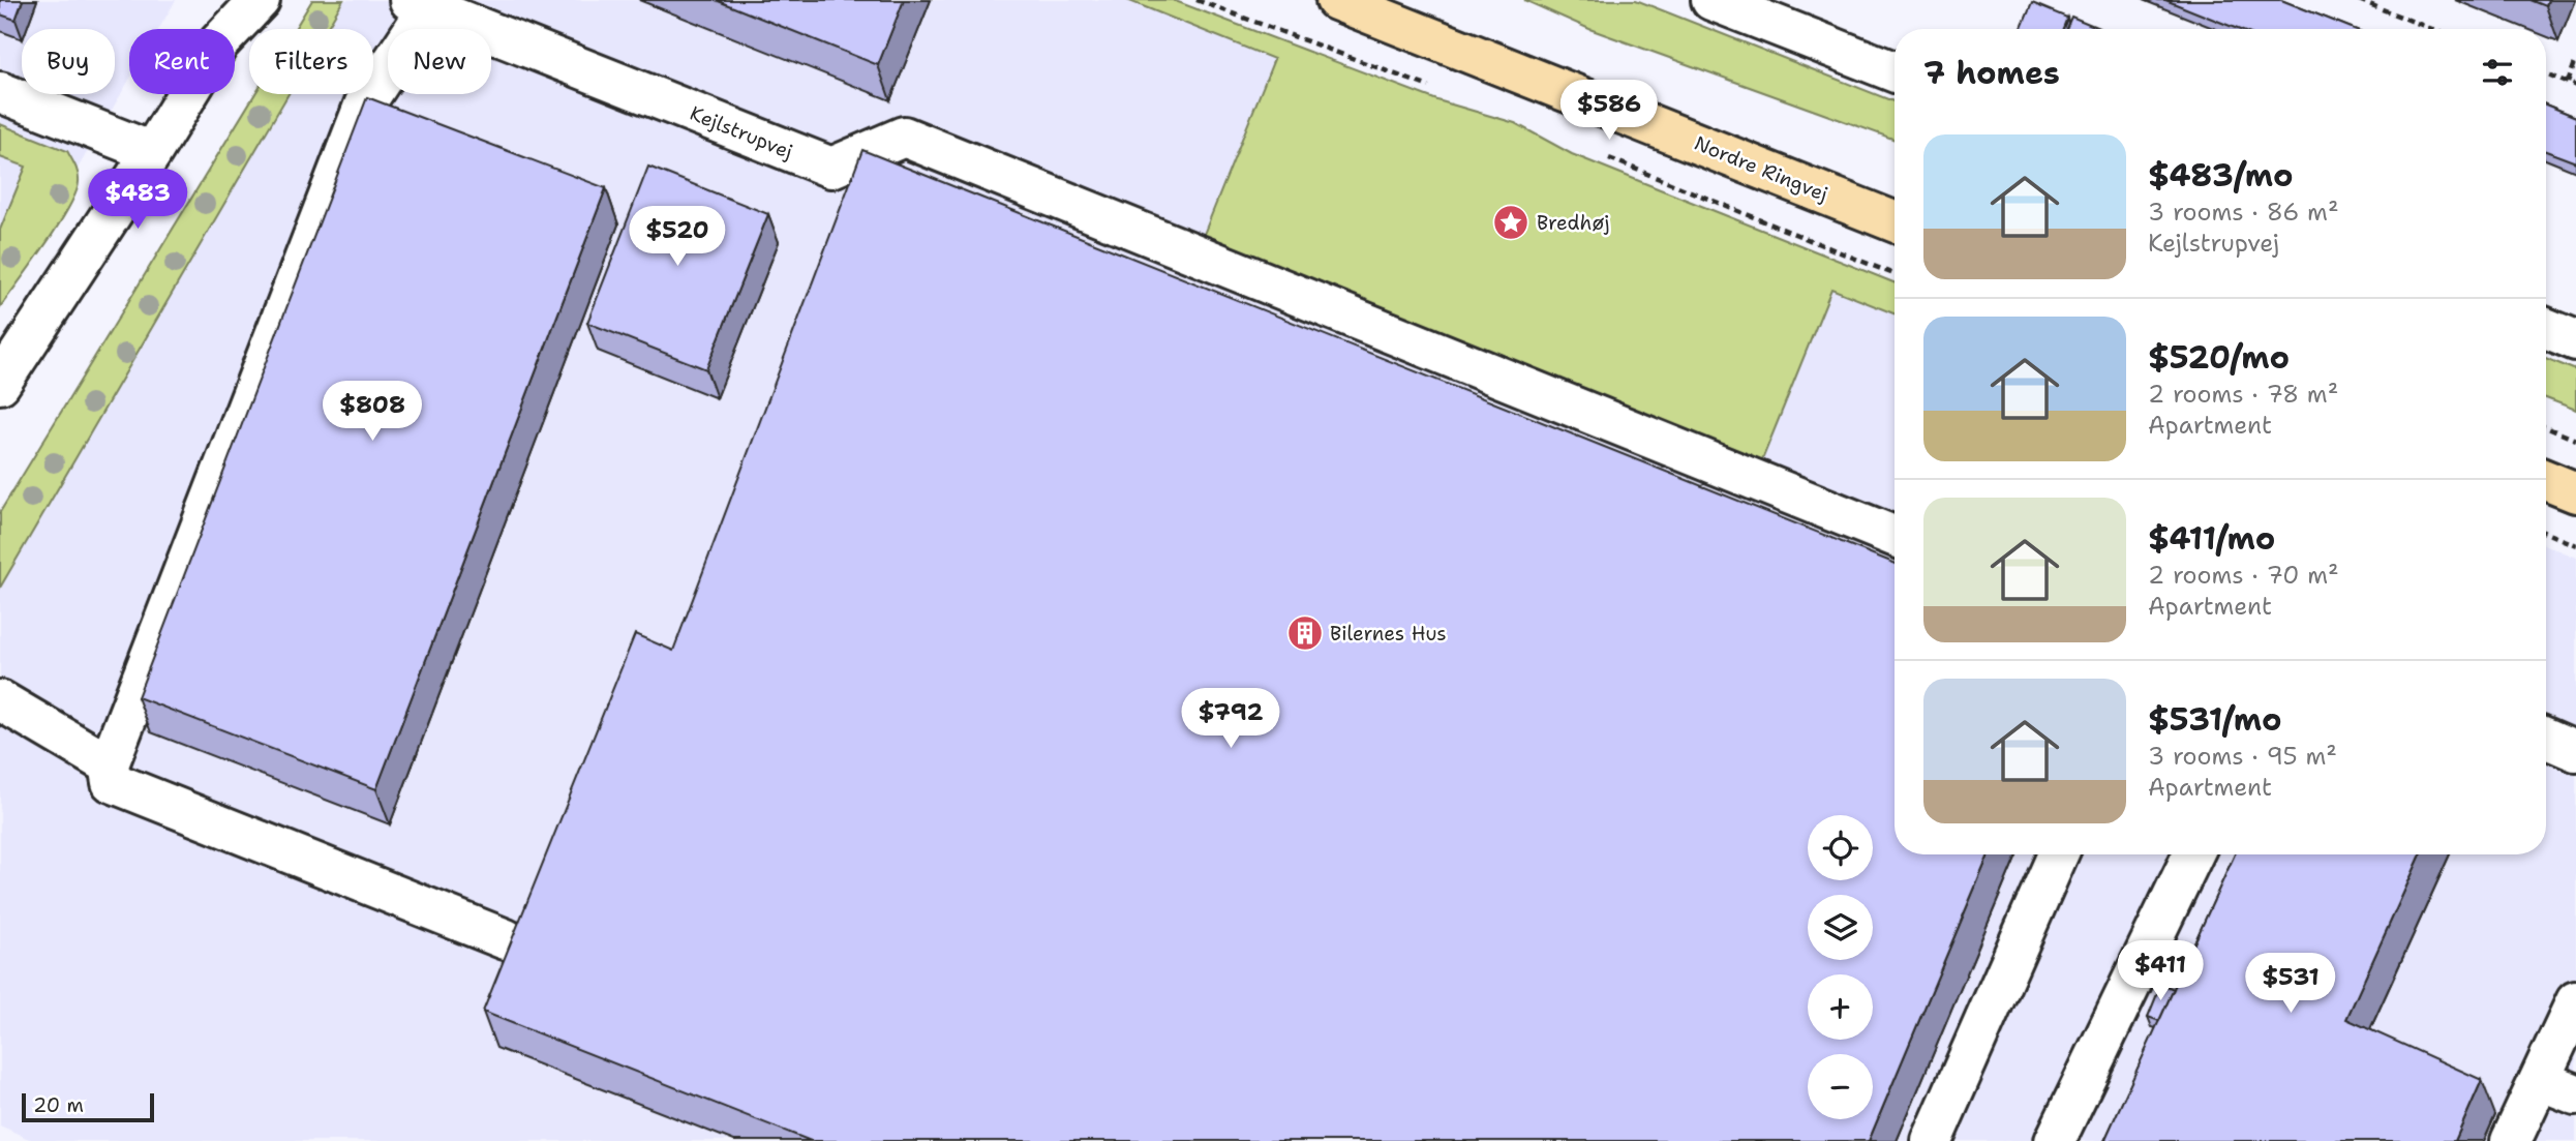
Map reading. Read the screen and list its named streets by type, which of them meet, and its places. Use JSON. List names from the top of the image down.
{
  "streets": {
    "main road": ["Nordre Ringvej"],
    "street": ["Kejlstrupvej"]
  },
  "places": {
    "place": ["Bredhøj"],
    "building": ["Bilernes Hus"]
  },
  "scale_bar": "20 m",
  "page": {
    "chip": [
      "Buy",
      "Rent",
      "Filters",
      "New"
    ],
    "heading": "7 homes",
    "price": [
      "$586",
      "$483",
      "$520",
      "$808",
      "$792",
      "$411",
      "$531"
    ],
    "list": [
      {
        "name": "$483/mo",
        "note": "3 rooms · 86 m² · Kejlstrupvej"
      },
      {
        "name": "$520/mo",
        "note": "2 rooms · 78 m² · Apartment"
      },
      {
        "name": "$411/mo",
        "note": "2 rooms · 70 m² · Apartment"
      },
      {
        "name": "$531/mo",
        "note": "3 rooms · 95 m² · Apartment"
      }
    ],
    "map_buttons": ["+", "−"],
    "scale": "20 m"
  }
}
